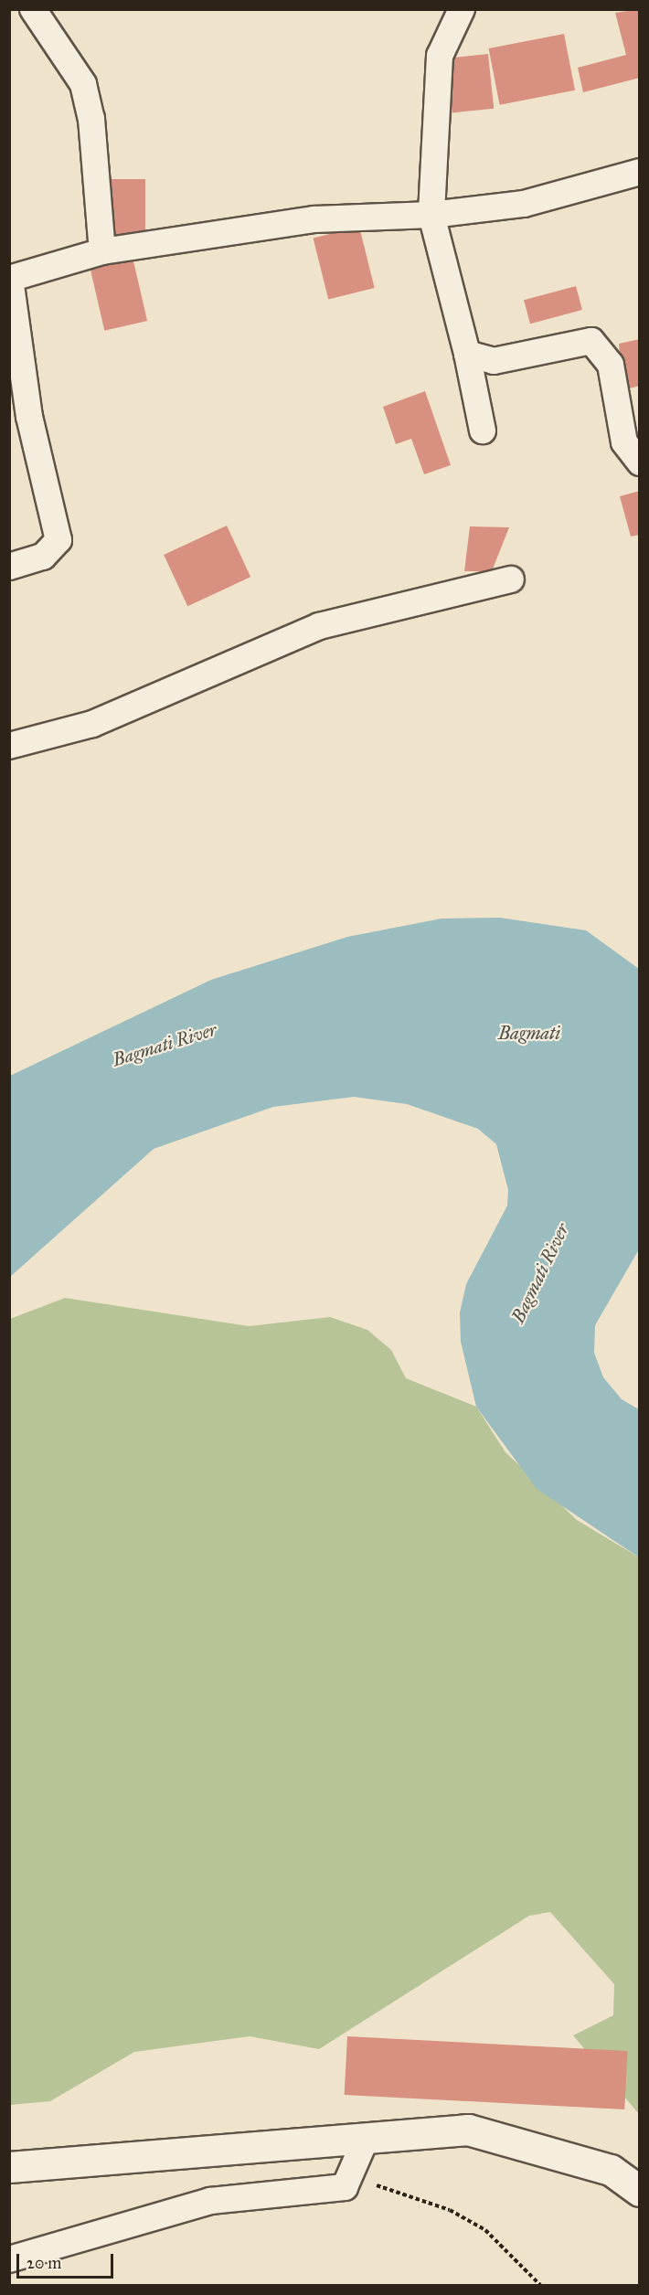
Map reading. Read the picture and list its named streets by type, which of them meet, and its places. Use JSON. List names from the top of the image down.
{
  "water": ["Bagmati", "Bagmati River"],
  "scale_bar": "20 m"
}
